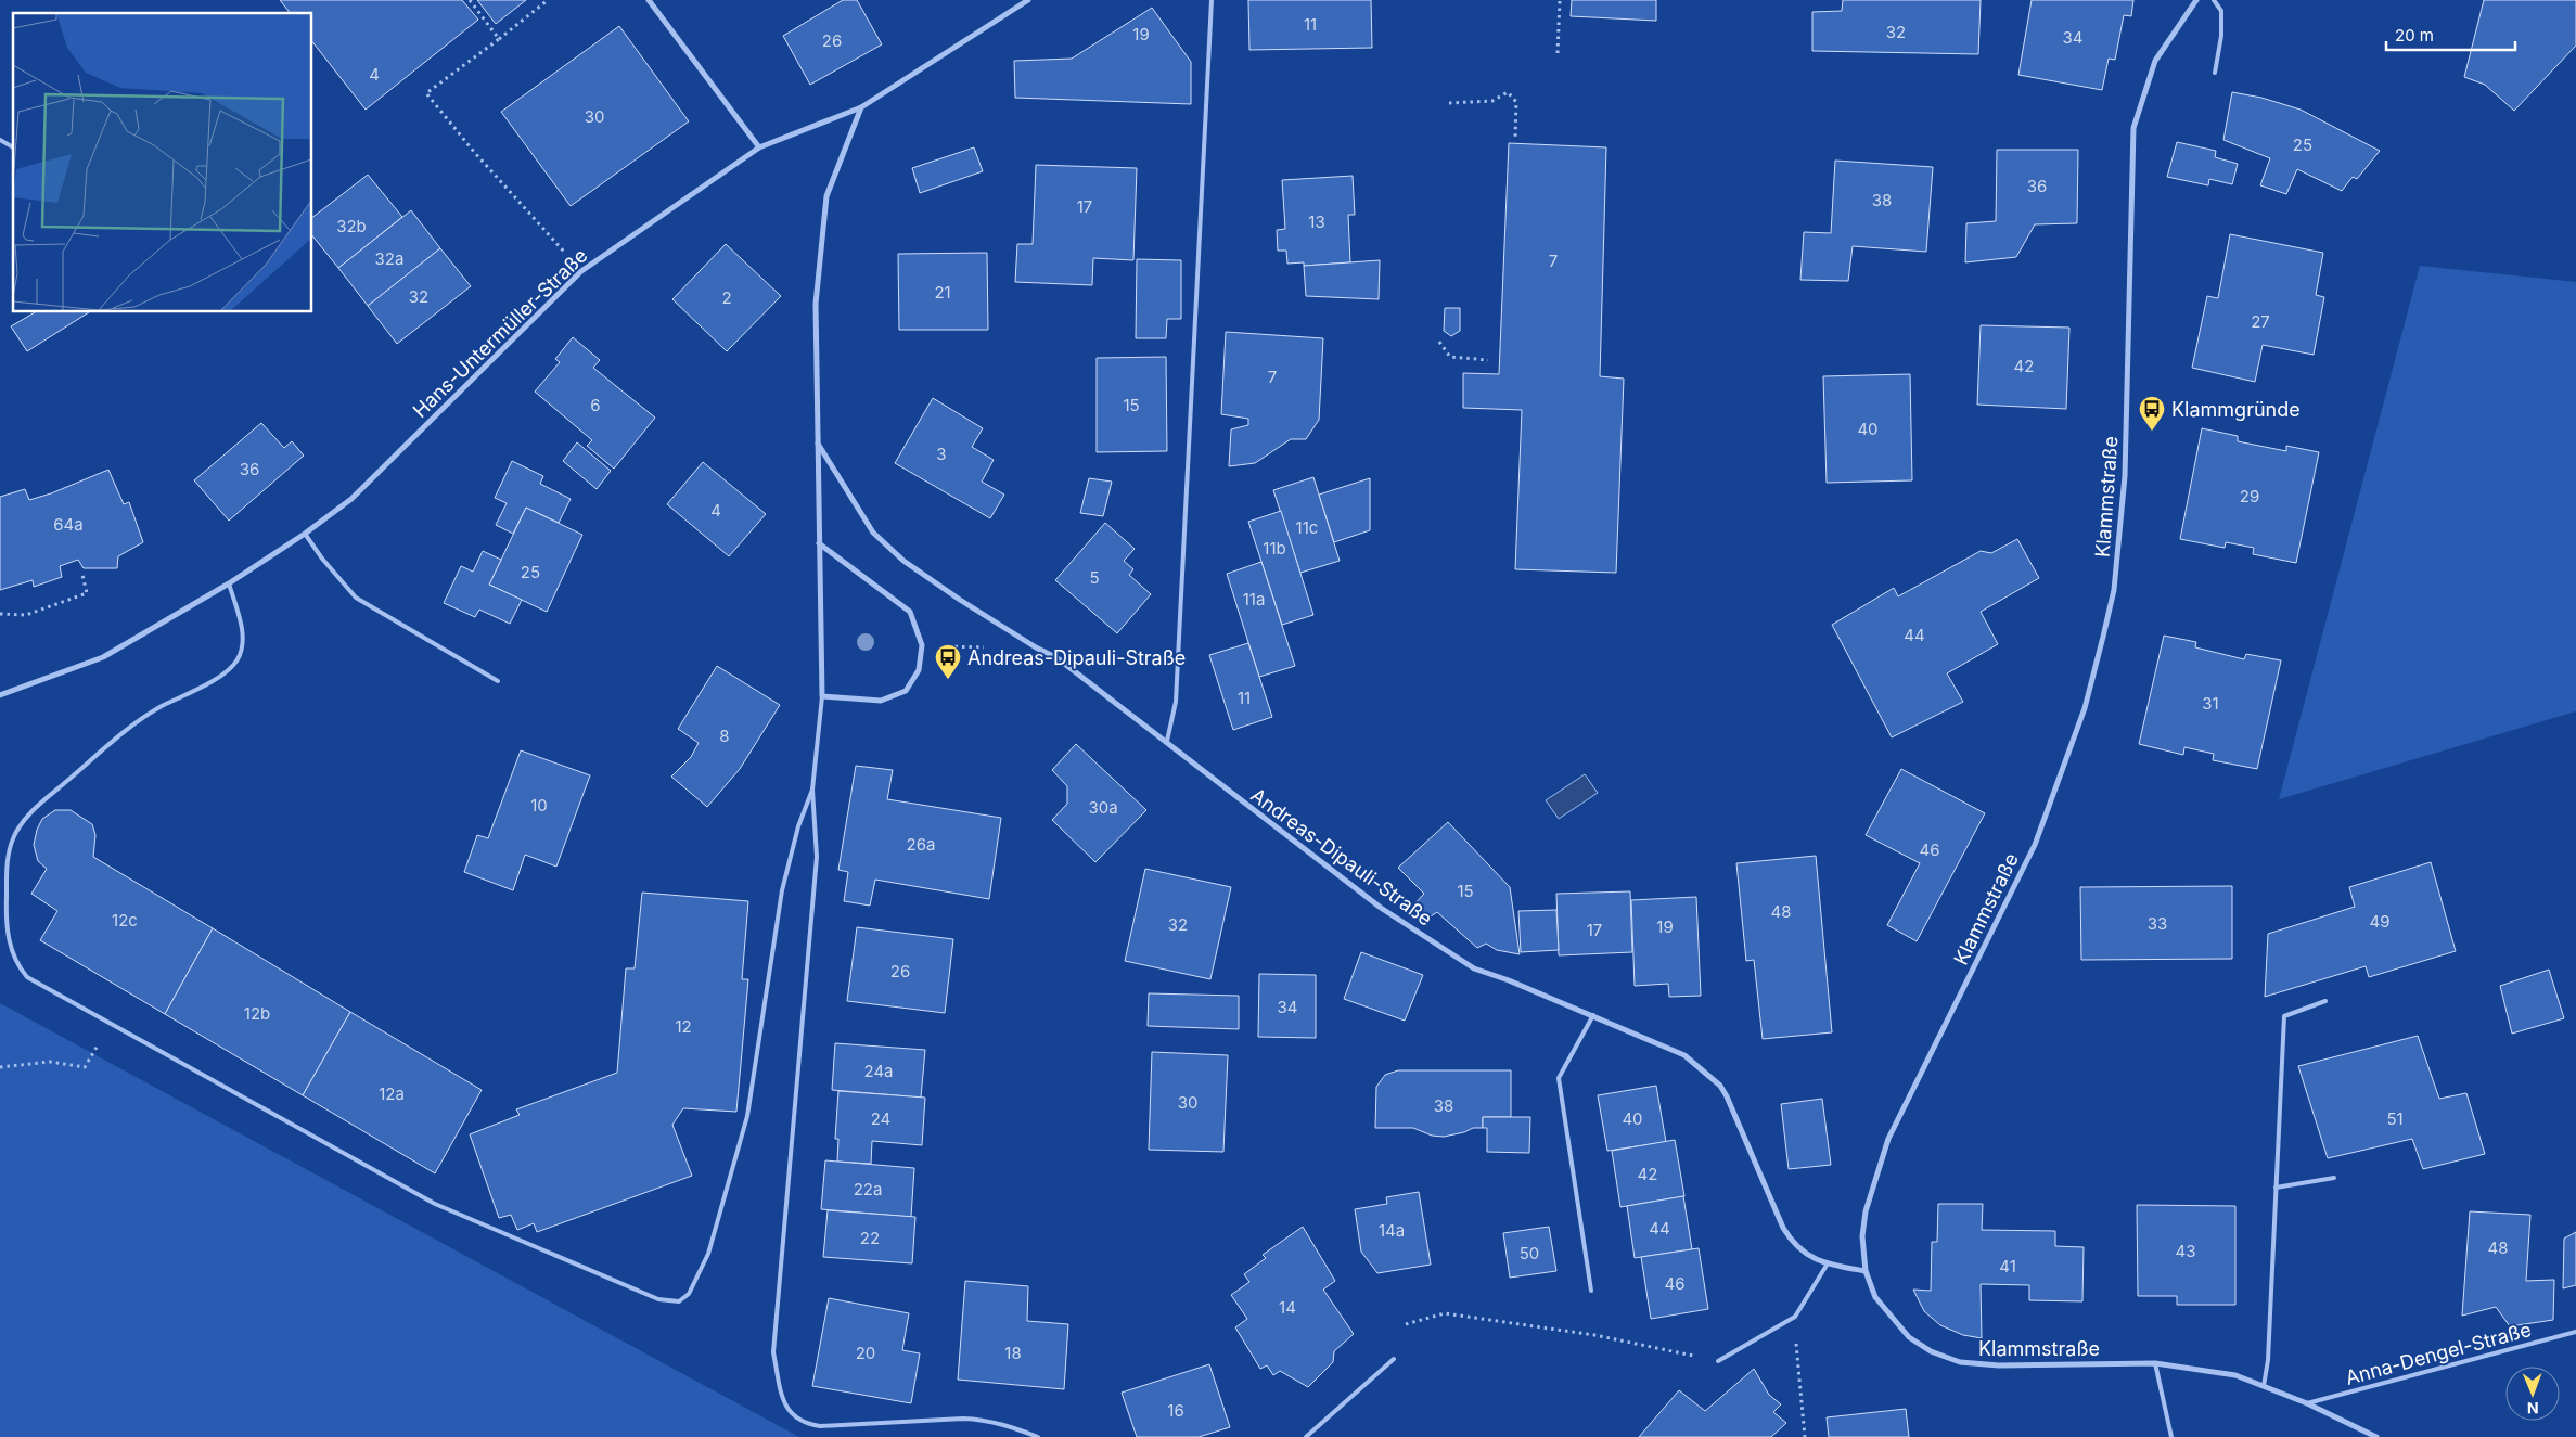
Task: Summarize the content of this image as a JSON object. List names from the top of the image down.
{
  "streets": {
    "street": ["Hans-Untermüller-Straße", "Klammstraße", "Andreas-Dipauli-Straße"],
    "lane": ["Anna-Dengel-Straße"]
  },
  "crossings": [
    ["Klammstraße", "Andreas-Dipauli-Straße"],
    ["Klammstraße", "Anna-Dengel-Straße"]
  ],
  "places": {
    "bus stop": ["Klammgründe", "Andreas-Dipauli-Straße"]
  },
  "house_numbers": [
    "11",
    "32",
    "19",
    "34",
    "26",
    "4",
    "30",
    "25",
    "36",
    "38",
    "17",
    "13",
    "32b",
    "32a",
    "7",
    "21",
    "32",
    "2",
    "27",
    "42",
    "7",
    "6",
    "15",
    "40",
    "3",
    "36",
    "29",
    "4",
    "64a",
    "11c",
    "11b",
    "25",
    "5",
    "11a",
    "44",
    "11",
    "31",
    "8",
    "10",
    "30a",
    "26a",
    "46",
    "15",
    "48",
    "12c",
    "49",
    "33",
    "32",
    "19",
    "17",
    "26",
    "34",
    "12b",
    "12",
    "24a",
    "12a",
    "30",
    "38",
    "24",
    "40",
    "51",
    "42",
    "22a",
    "44",
    "14a",
    "22",
    "48",
    "43",
    "50",
    "41",
    "46",
    "14",
    "20",
    "18",
    "16"
  ],
  "scale_bar": "20 m",
  "north": "bottom"
}
